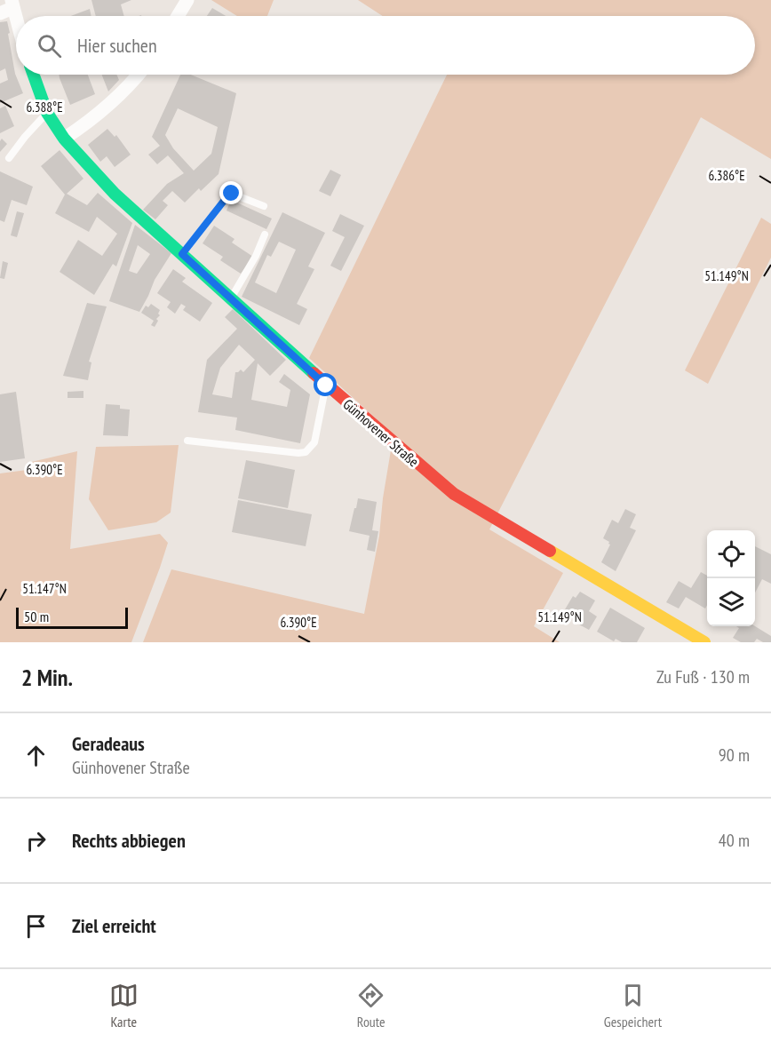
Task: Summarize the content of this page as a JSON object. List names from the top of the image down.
{
  "streets": {
    "street": ["Günhovener Straße"]
  },
  "scale_bar": "50 m",
  "page": {
    "search": "Hier suchen",
    "scale": "50 m",
    "heading": ["2 Min.", "Zu Fuß · 130 m"],
    "list": [
      ["Geradeaus", "Günhovener Straße", "90 m"],
      ["Rechts abbiegen", "40 m"],
      "Ziel erreicht"
    ],
    "nav": ["Karte", "Route", "Gespeichert"]
  },
  "coordinates": [
    "6.388°E",
    "6.386°E",
    "51.149°N",
    "6.390°E",
    "51.147°N"
  ]
}
